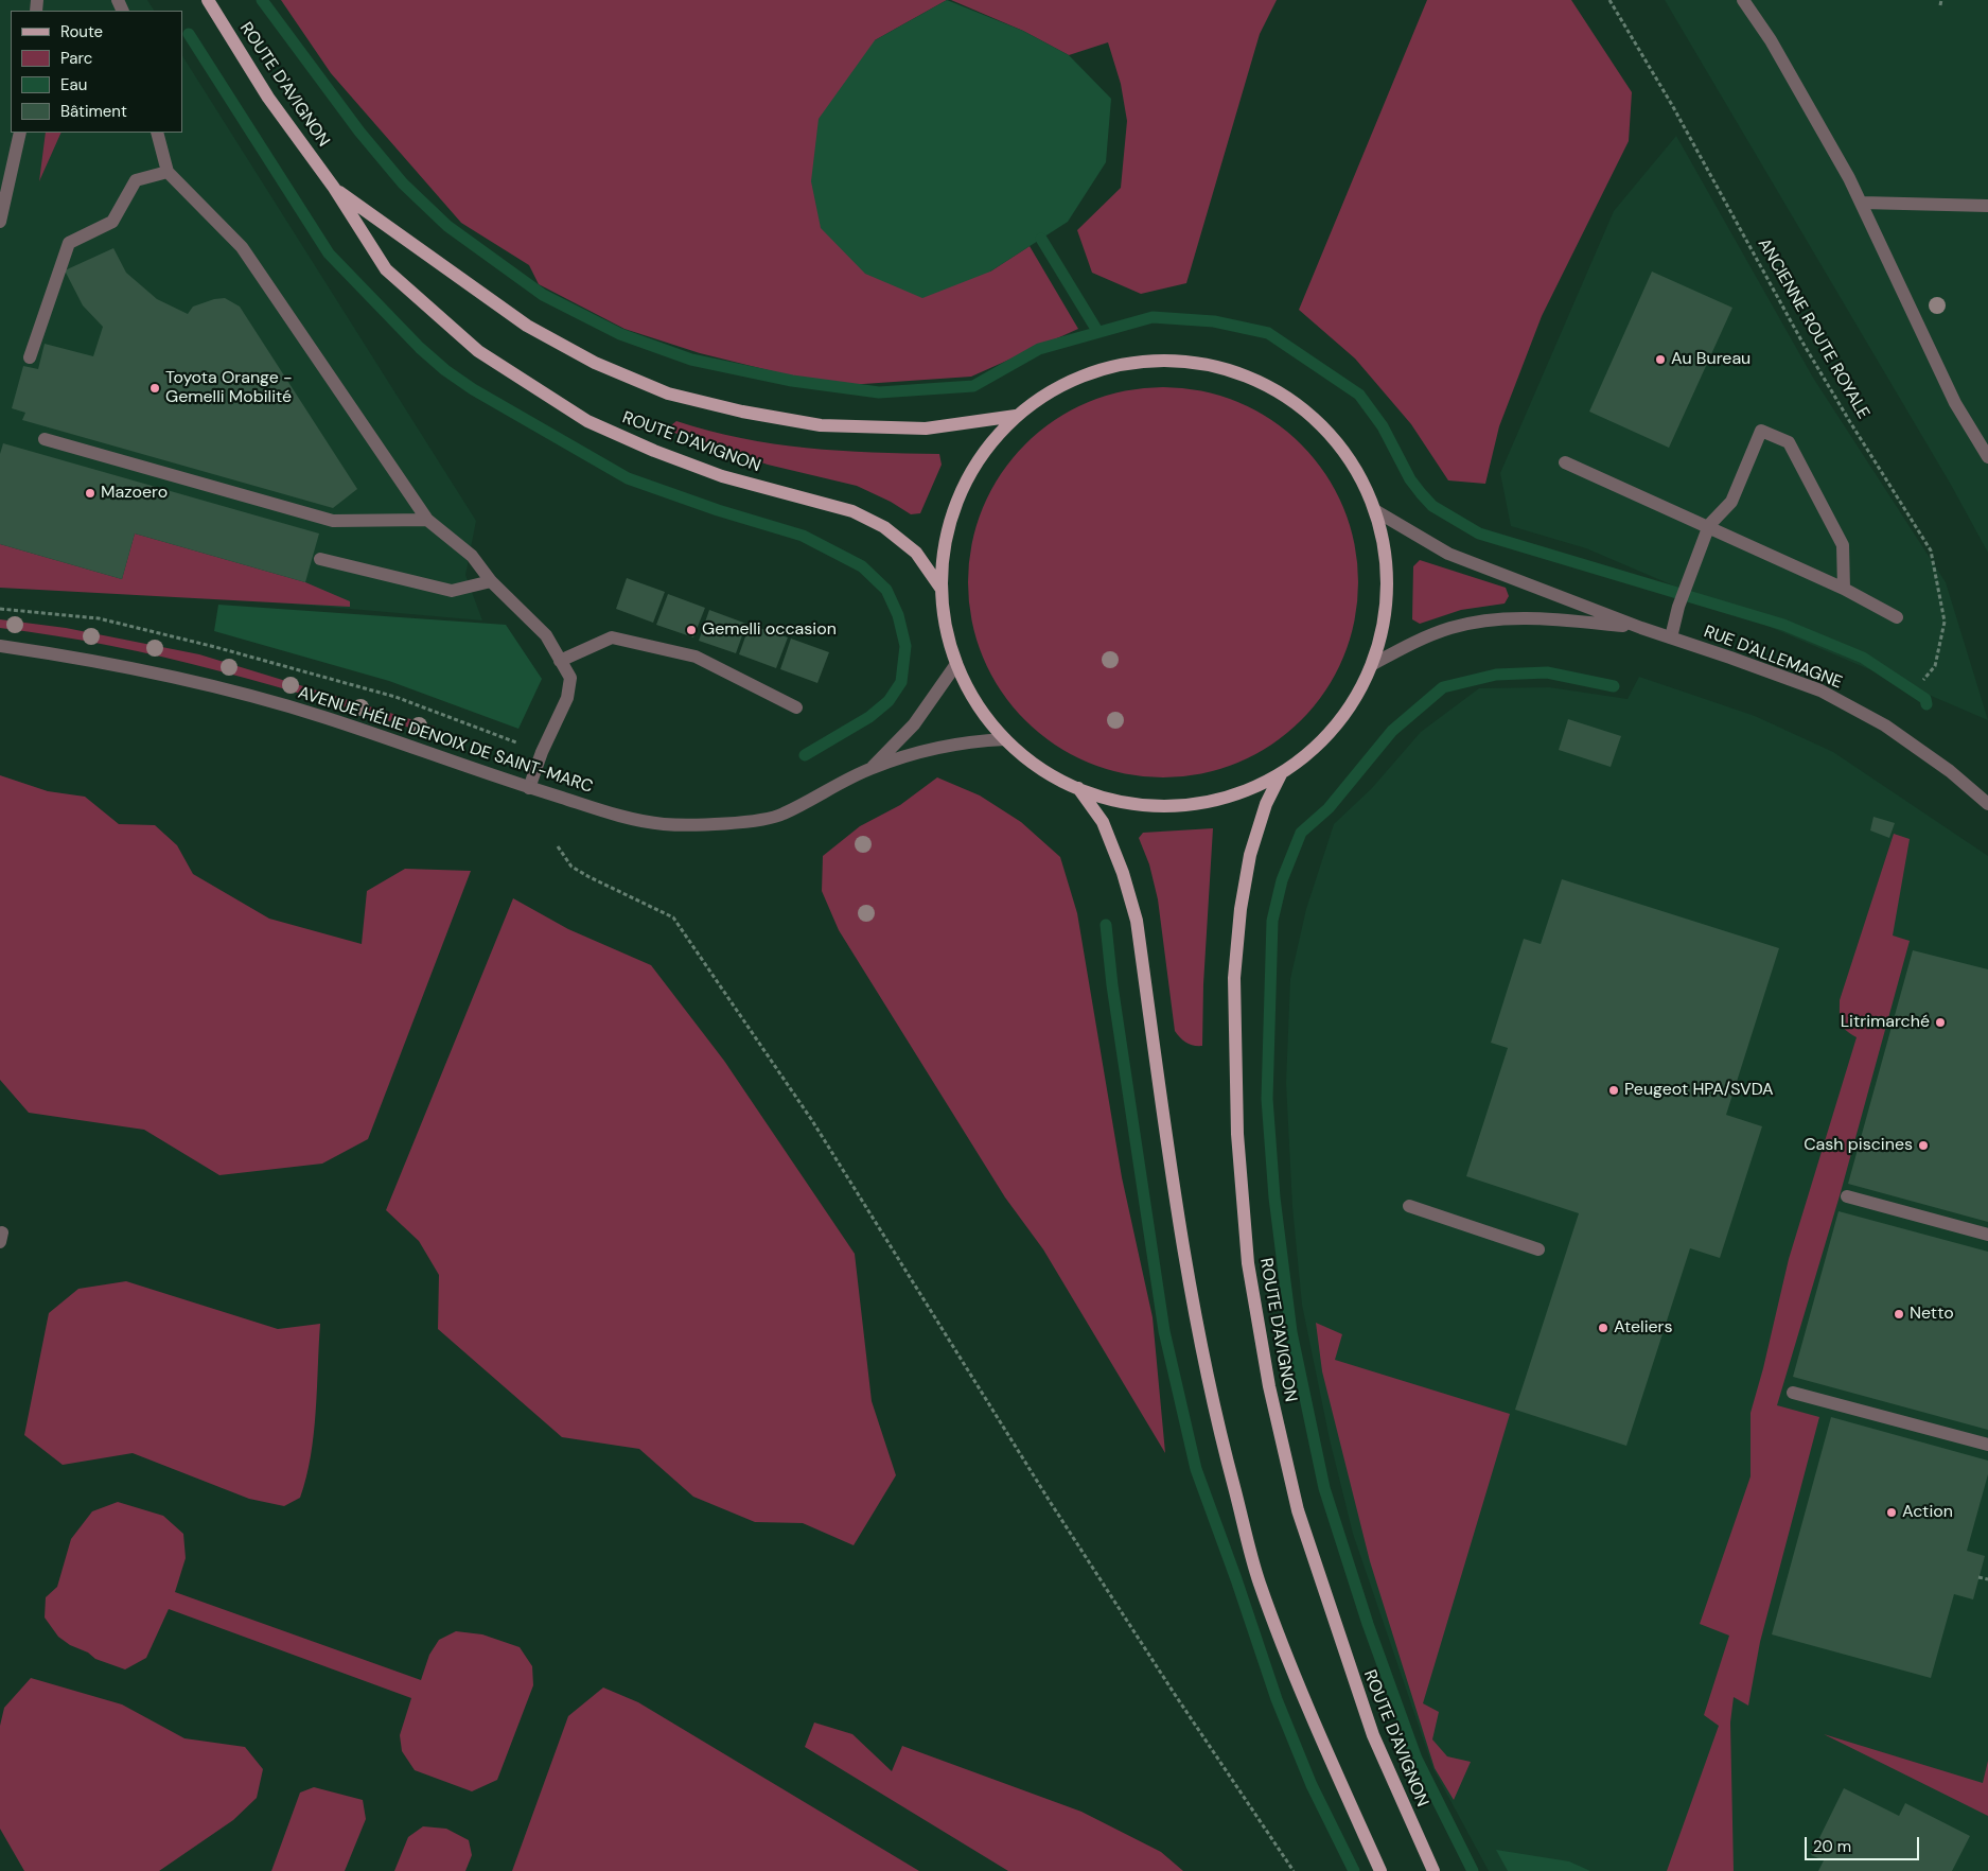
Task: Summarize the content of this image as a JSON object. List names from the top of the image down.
{
  "streets": {
    "main road": ["ROUTE D'AVIGNON"],
    "street": ["RUE D'ALLEMAGNE", "AVENUE HÉLIE DENOIX DE SAINT-MARC"],
    "path": ["ANCIENNE ROUTE ROYALE"]
  },
  "places": [
    "Au Bureau",
    "Toyota Orange - Gemelli Mobilité",
    "Mazoero",
    "Gemelli occasion",
    "Litrimarché",
    "Peugeot HPA/SVDA",
    "Cash piscines",
    "Netto",
    "Ateliers",
    "Action"
  ],
  "legend": [
    "Route",
    "Parc",
    "Eau",
    "Bâtiment"
  ],
  "scale_bar": "20 m"
}
